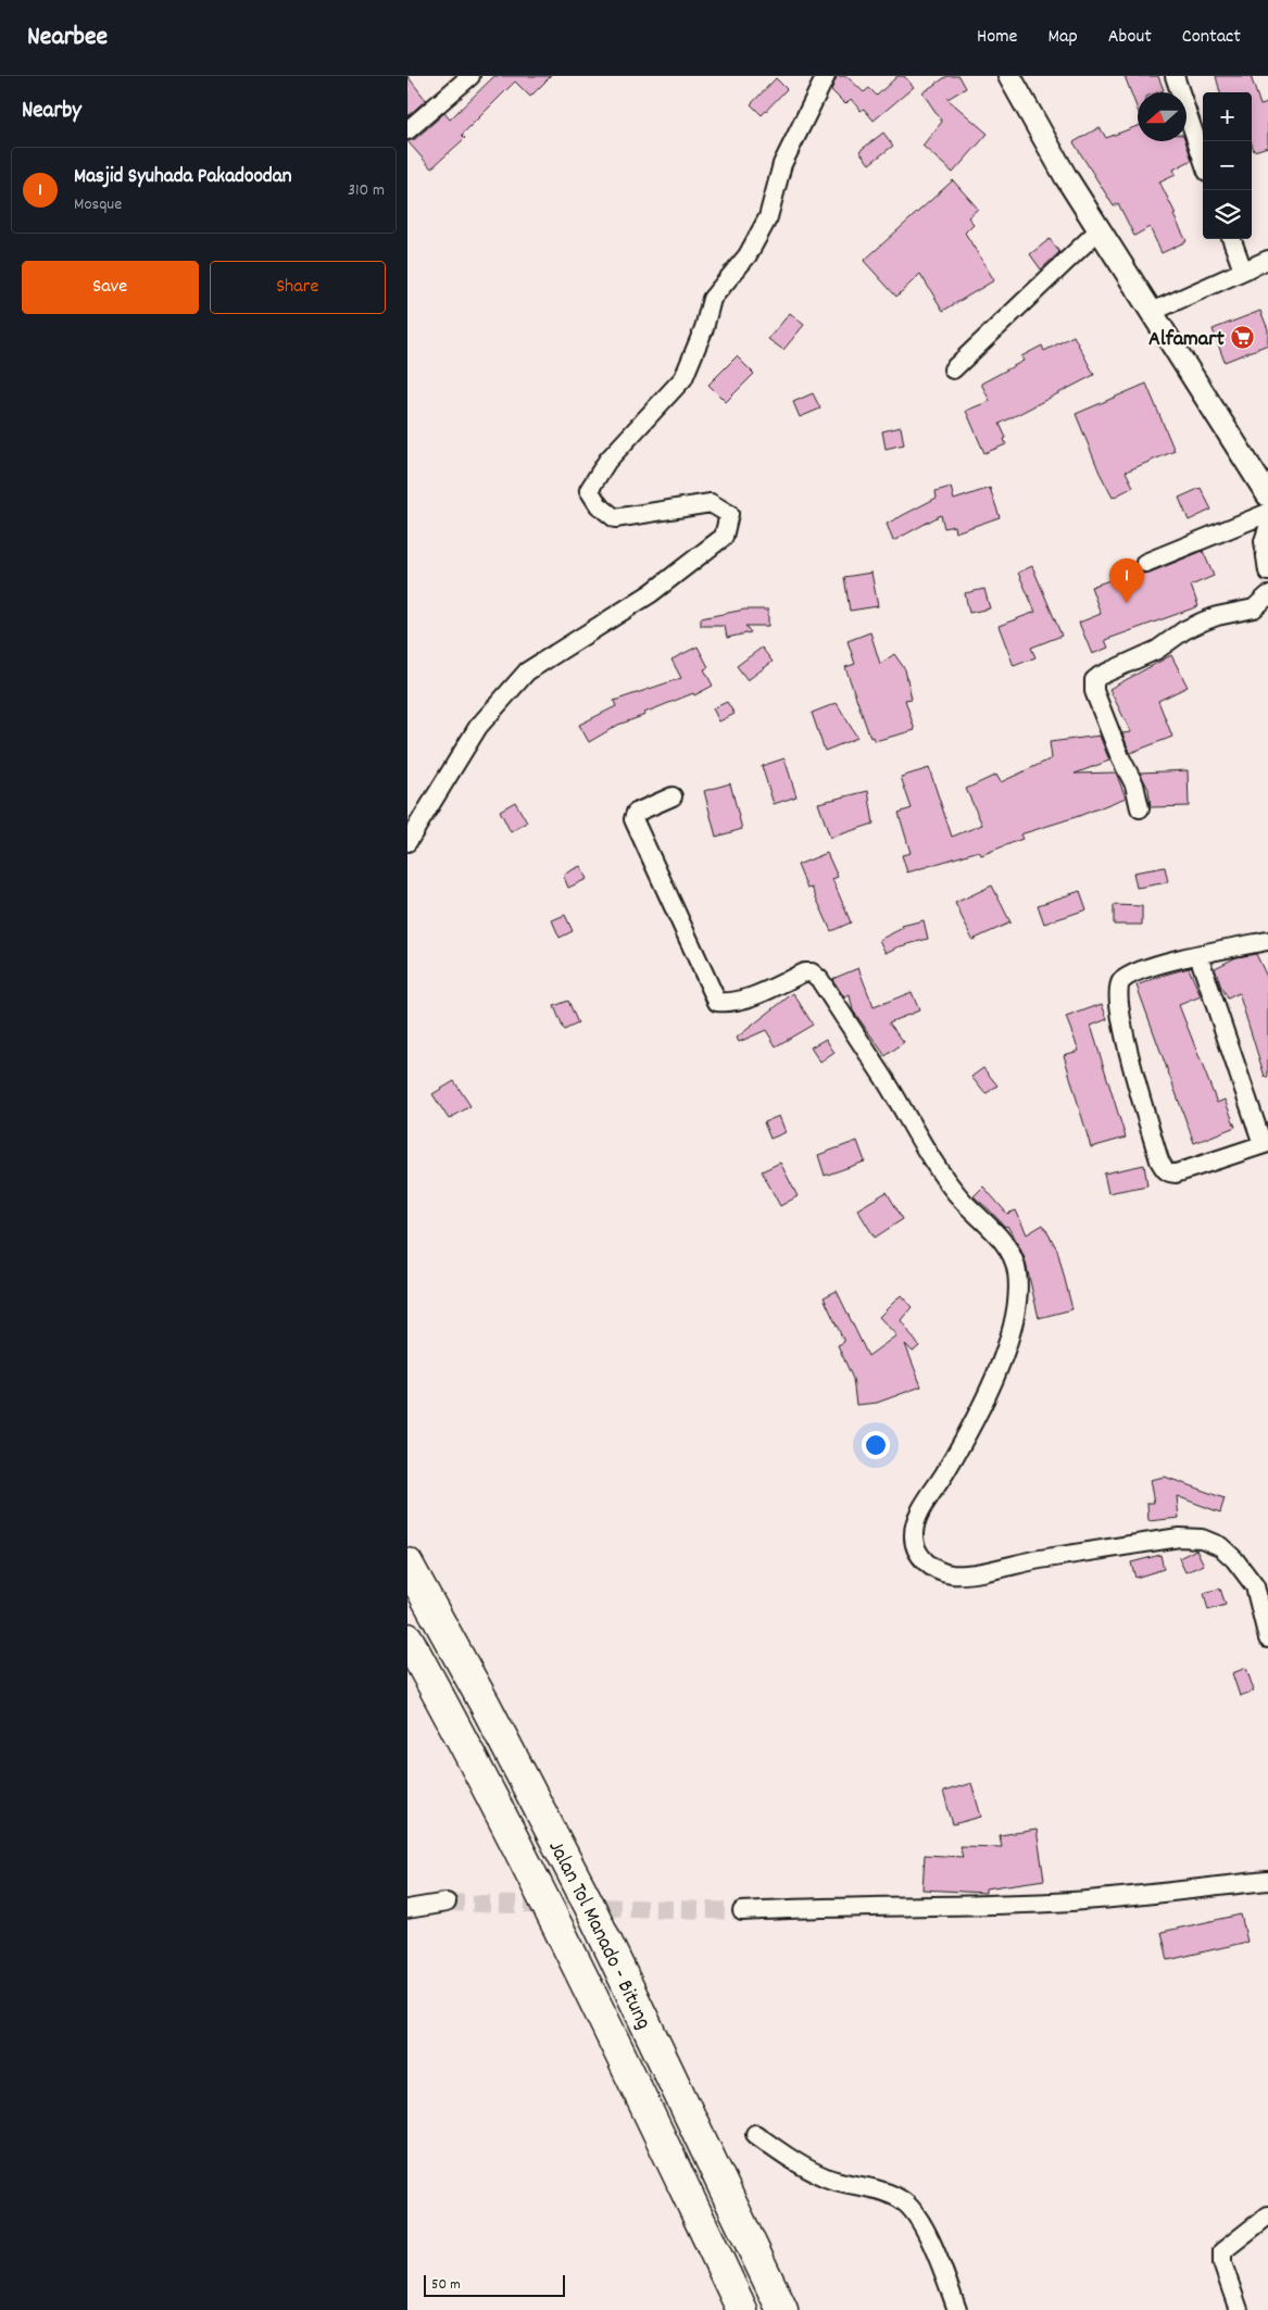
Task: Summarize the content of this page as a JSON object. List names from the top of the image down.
{
  "streets": {
    "highway": ["Jalan Tol Manado - Bitung"]
  },
  "places": {
    "supermarket": ["Alfamart"]
  },
  "scale_bar": "50 m",
  "north": "left",
  "page": {
    "header": "Nearbee",
    "nav": [
      "Home",
      "Map",
      "About",
      "Contact"
    ],
    "heading": "Nearby",
    "map_buttons": ["+", "−"],
    "list": [
      {
        "mark": "1",
        "name": "Masjid Syuhada Pakadoodan",
        "note": "Mosque",
        "value": "310 m"
      }
    ],
    "buttons": ["Save", "Share"],
    "pins": "1",
    "scale": "50 m"
  }
}
